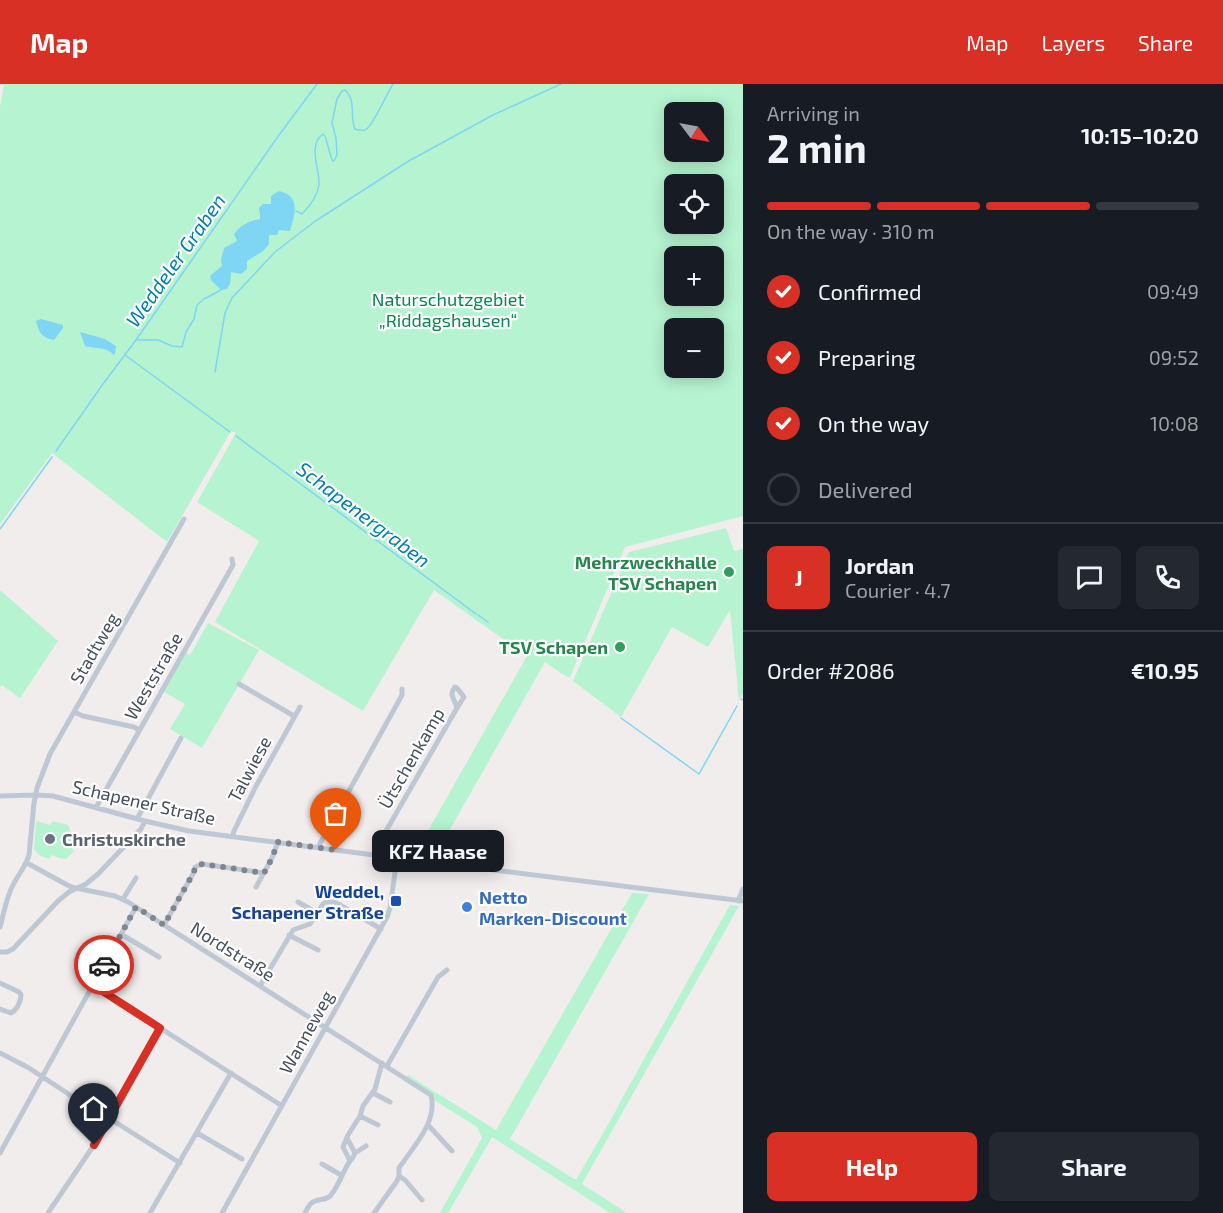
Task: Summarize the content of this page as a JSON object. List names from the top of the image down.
{
  "streets": {
    "street": [
      "Stadtweg",
      "Weststraße",
      "Ütschenkamp",
      "Talwiese",
      "Schapener Straße",
      "Nordstraße",
      "Wanneweg"
    ]
  },
  "crossings": [
    ["Stadtweg", "Schapener Straße"],
    ["Stadtweg", "Nordstraße"],
    ["Weststraße", "Schapener Straße"],
    ["Ütschenkamp", "Schapener Straße"],
    ["Talwiese", "Schapener Straße"],
    ["Schapener Straße", "Wanneweg"],
    ["Nordstraße", "Wanneweg"]
  ],
  "water": ["Weddeler Graben", "Schapenergraben"],
  "parks": ["Naturschutzgebiet „Riddagshausen“"],
  "places": {
    "other": [
      "Mehrzweckhalle TSV Schapen",
      "TSV Schapen",
      "Christuskirche",
      "KFZ Haase",
      "Netto Marken-Discount"
    ],
    "transit": ["Weddel, Schapener Straße"]
  },
  "north": "bottom right",
  "page": {
    "header": "Map",
    "nav": ["Map", "Layers", "Share"],
    "heading": ["2 min", "Arriving in", "10:15–10:20"],
    "panel": [
      "Jordan",
      "Courier · 4.7",
      "Order #2086",
      "€10.95"
    ],
    "map_buttons": ["+", "−"],
    "bar": "On the way · 310 m",
    "list": [
      ["Confirmed", "09:49"],
      ["Preparing", "09:52"],
      ["On the way", "10:08"],
      "Delivered"
    ],
    "round": "J",
    "bubble": "KFZ Haase",
    "buttons": ["Help", "Share"]
  }
}
